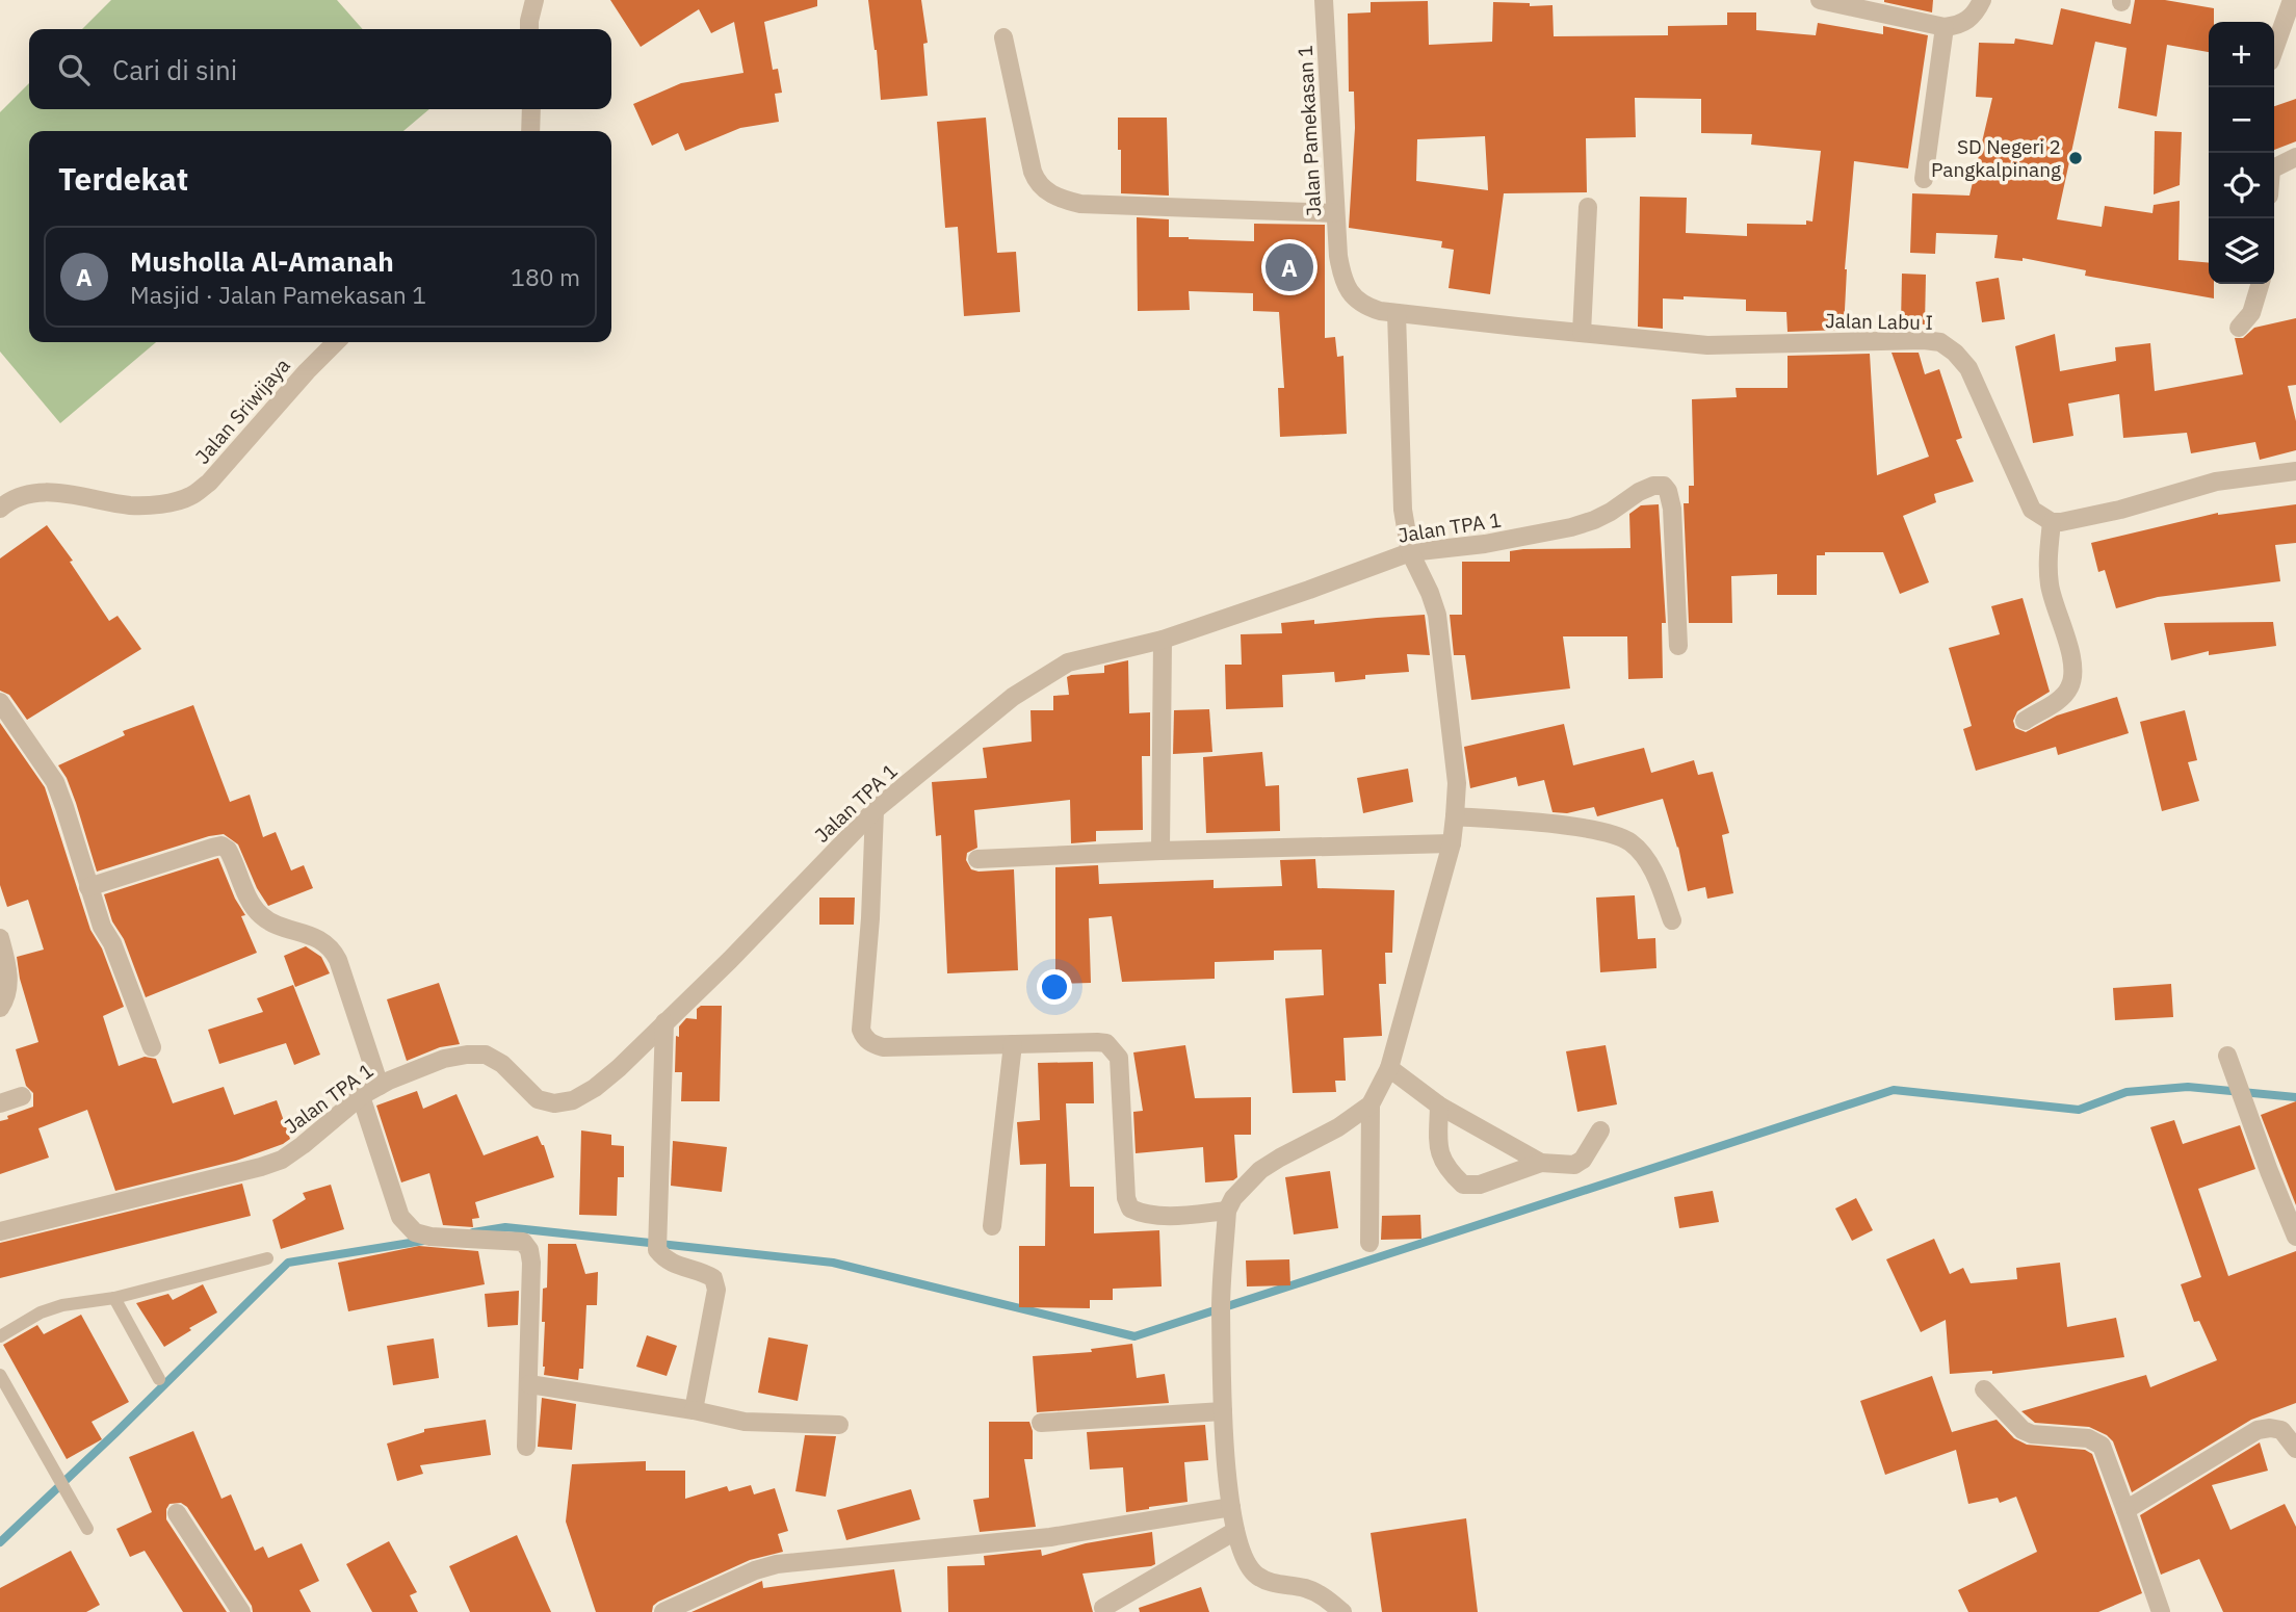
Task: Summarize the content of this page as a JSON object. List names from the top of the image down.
{
  "streets": {
    "street": [
      "Jalan Pamekasan 1",
      "Jalan Labu I",
      "Jalan Sriwijaya",
      "Jalan TPA 1"
    ]
  },
  "crossings": [
    ["Jalan Pamekasan 1", "Jalan Labu I"]
  ],
  "places": ["SD Negeri 2 Pangkalpinang"],
  "page": {
    "map_buttons": ["+", "−"],
    "search": "Cari di sini",
    "heading": "Terdekat",
    "list": [
      {
        "mark": "A",
        "name": "Musholla Al-Amanah",
        "note": "Masjid · Jalan Pamekasan 1",
        "value": "180 m"
      }
    ],
    "pins": "A"
  }
}
